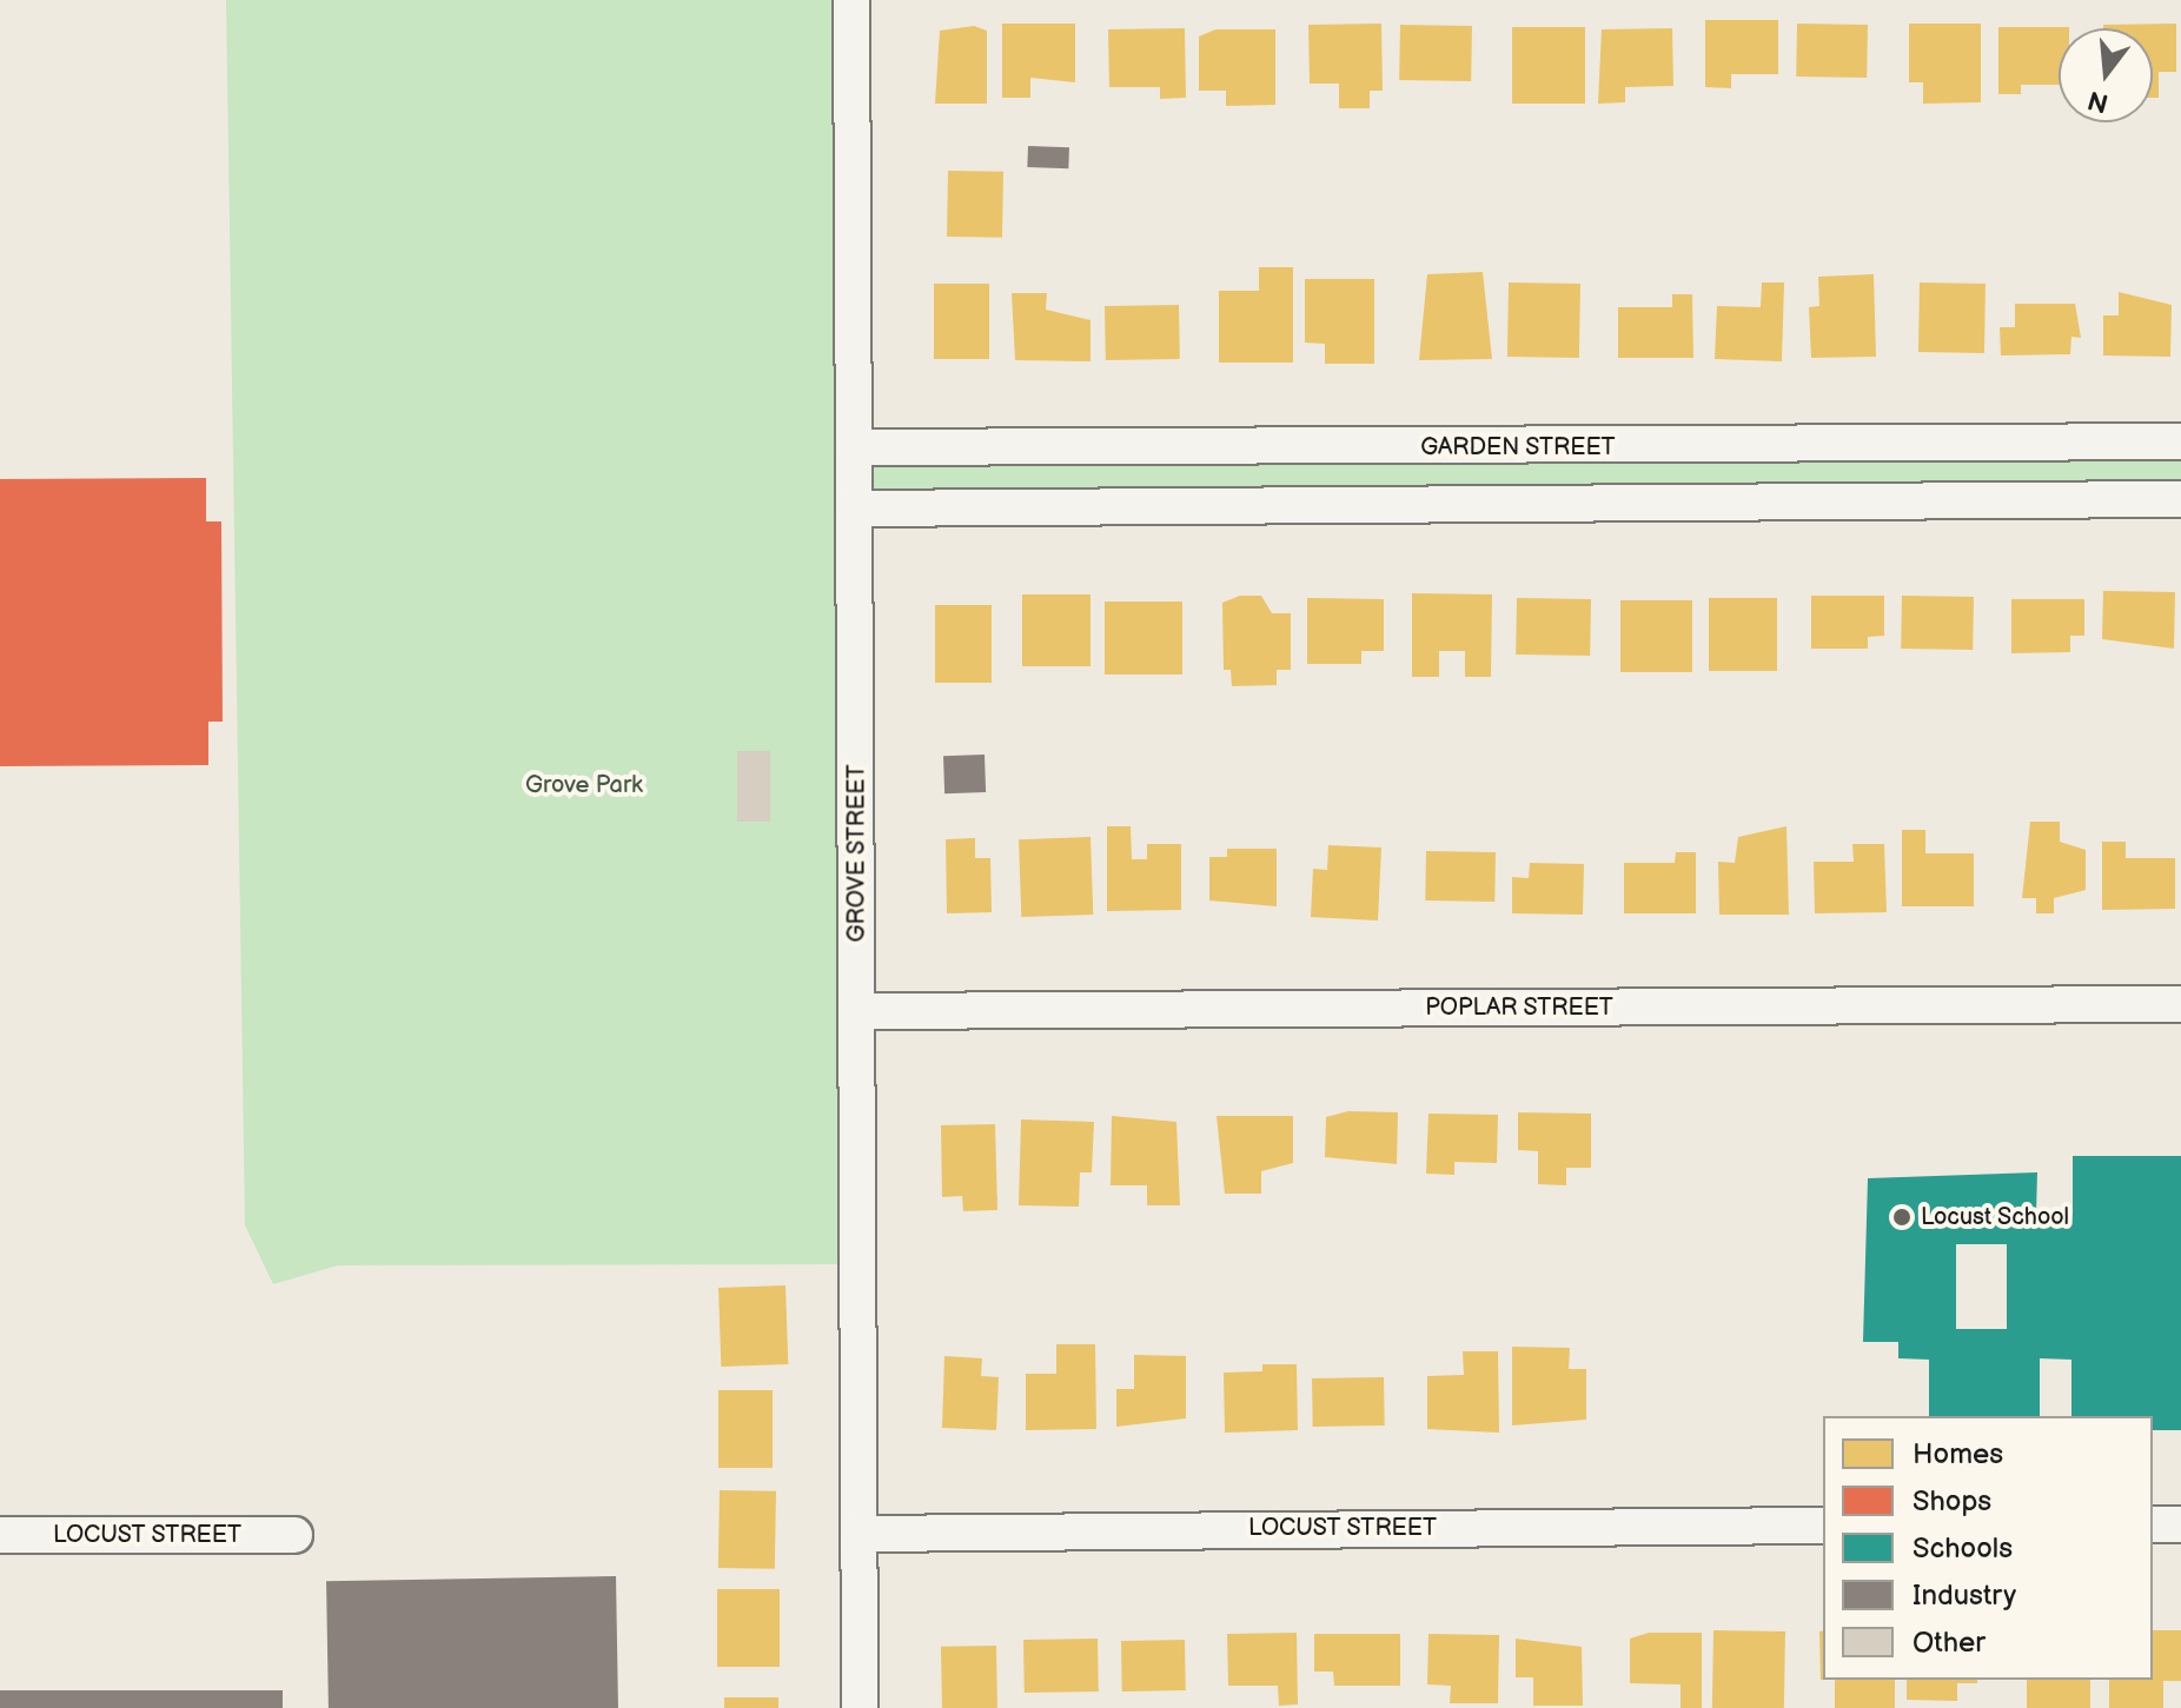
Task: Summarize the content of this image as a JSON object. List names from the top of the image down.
{
  "streets": {
    "street": [
      "GARDEN STREET",
      "GROVE STREET",
      "POPLAR STREET",
      "LOCUST STREET"
    ]
  },
  "crossings": [
    ["GARDEN STREET", "GROVE STREET"],
    ["GROVE STREET", "POPLAR STREET"],
    ["GROVE STREET", "LOCUST STREET"]
  ],
  "parks": ["Grove Park"],
  "places": ["Locust School"],
  "legend": [
    "Homes",
    "Shops",
    "Schools",
    "Industry",
    "Other"
  ],
  "north": "bottom"
}
